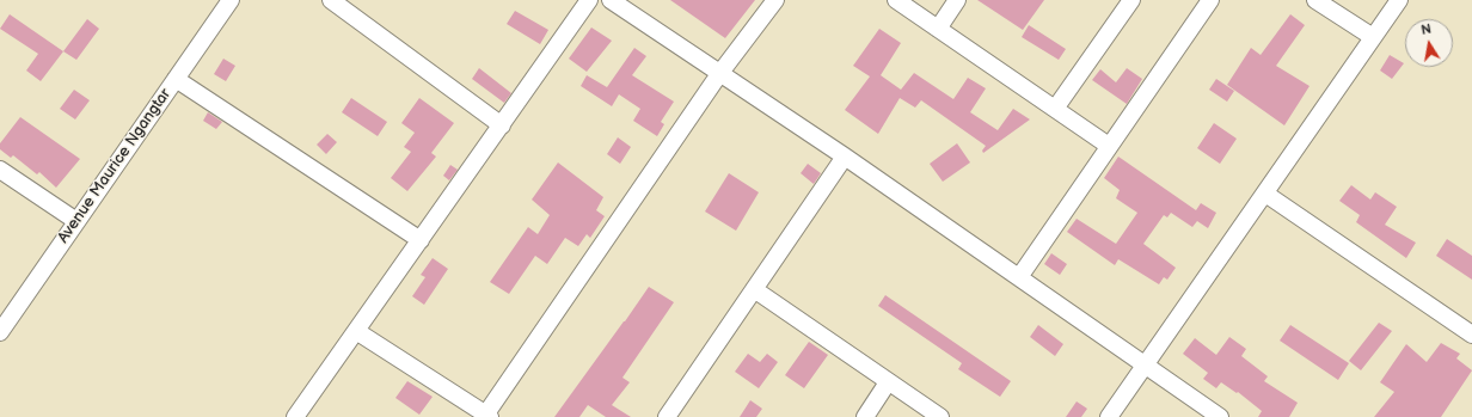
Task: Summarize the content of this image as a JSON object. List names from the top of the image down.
{
  "streets": {
    "street": ["Avenue Maurice Ngangtar"]
  },
  "north": "top"
}
